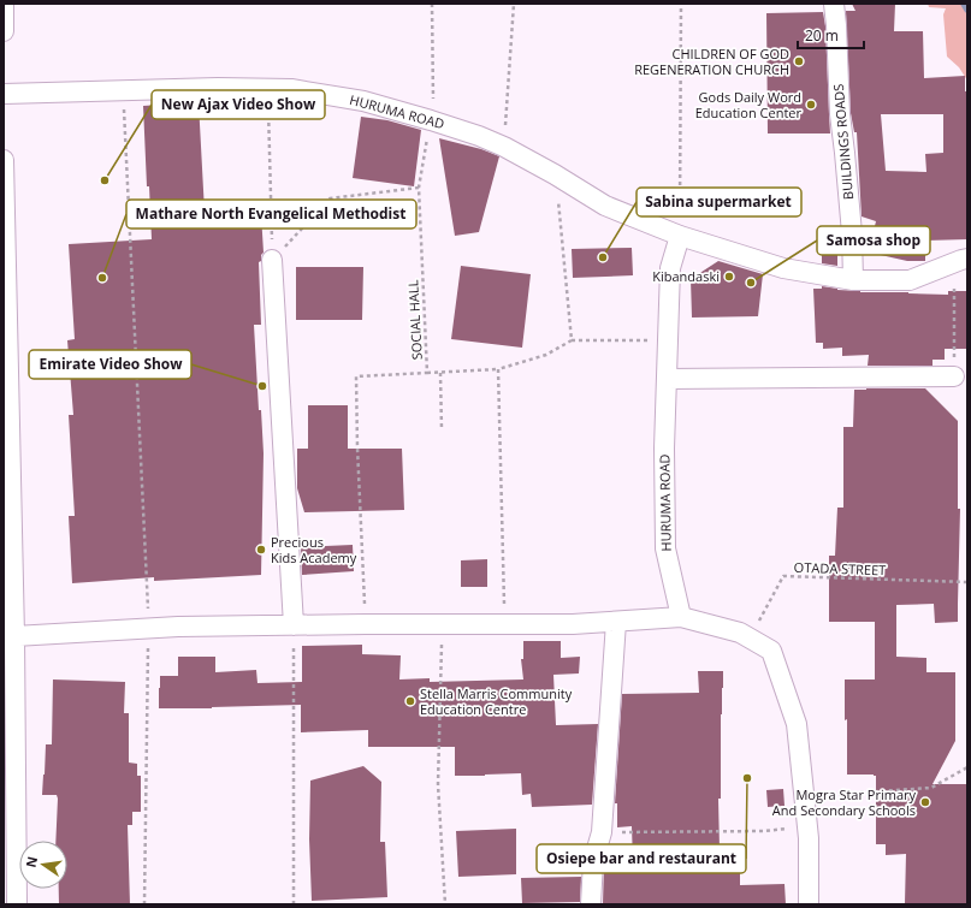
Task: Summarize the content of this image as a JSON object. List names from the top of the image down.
{
  "streets": {
    "street": ["HURUMA ROAD", "BUILDINGS ROADS"],
    "path": ["SOCIAL HALL", "OTADA STREET"]
  },
  "crossings": [
    ["HURUMA ROAD", "BUILDINGS ROADS"],
    ["HURUMA ROAD", "SOCIAL HALL"]
  ],
  "places": [
    "CHILDREN OF GOD REGENERATION CHURCH",
    "Gods Daily Word Education Center",
    "New Ajax Video Show",
    "Sabina supermarket",
    "Kibandaski",
    "Mathare North Evangelical Methodist",
    "Samosa shop",
    "Emirate Video Show",
    "Precious Kids Academy",
    "Stella Marris Community Education Centre",
    "Osiepe bar and restaurant",
    "Mogra Star Primary And Secondary Schools"
  ],
  "scale_bar": "20 m",
  "north": "left"
}
